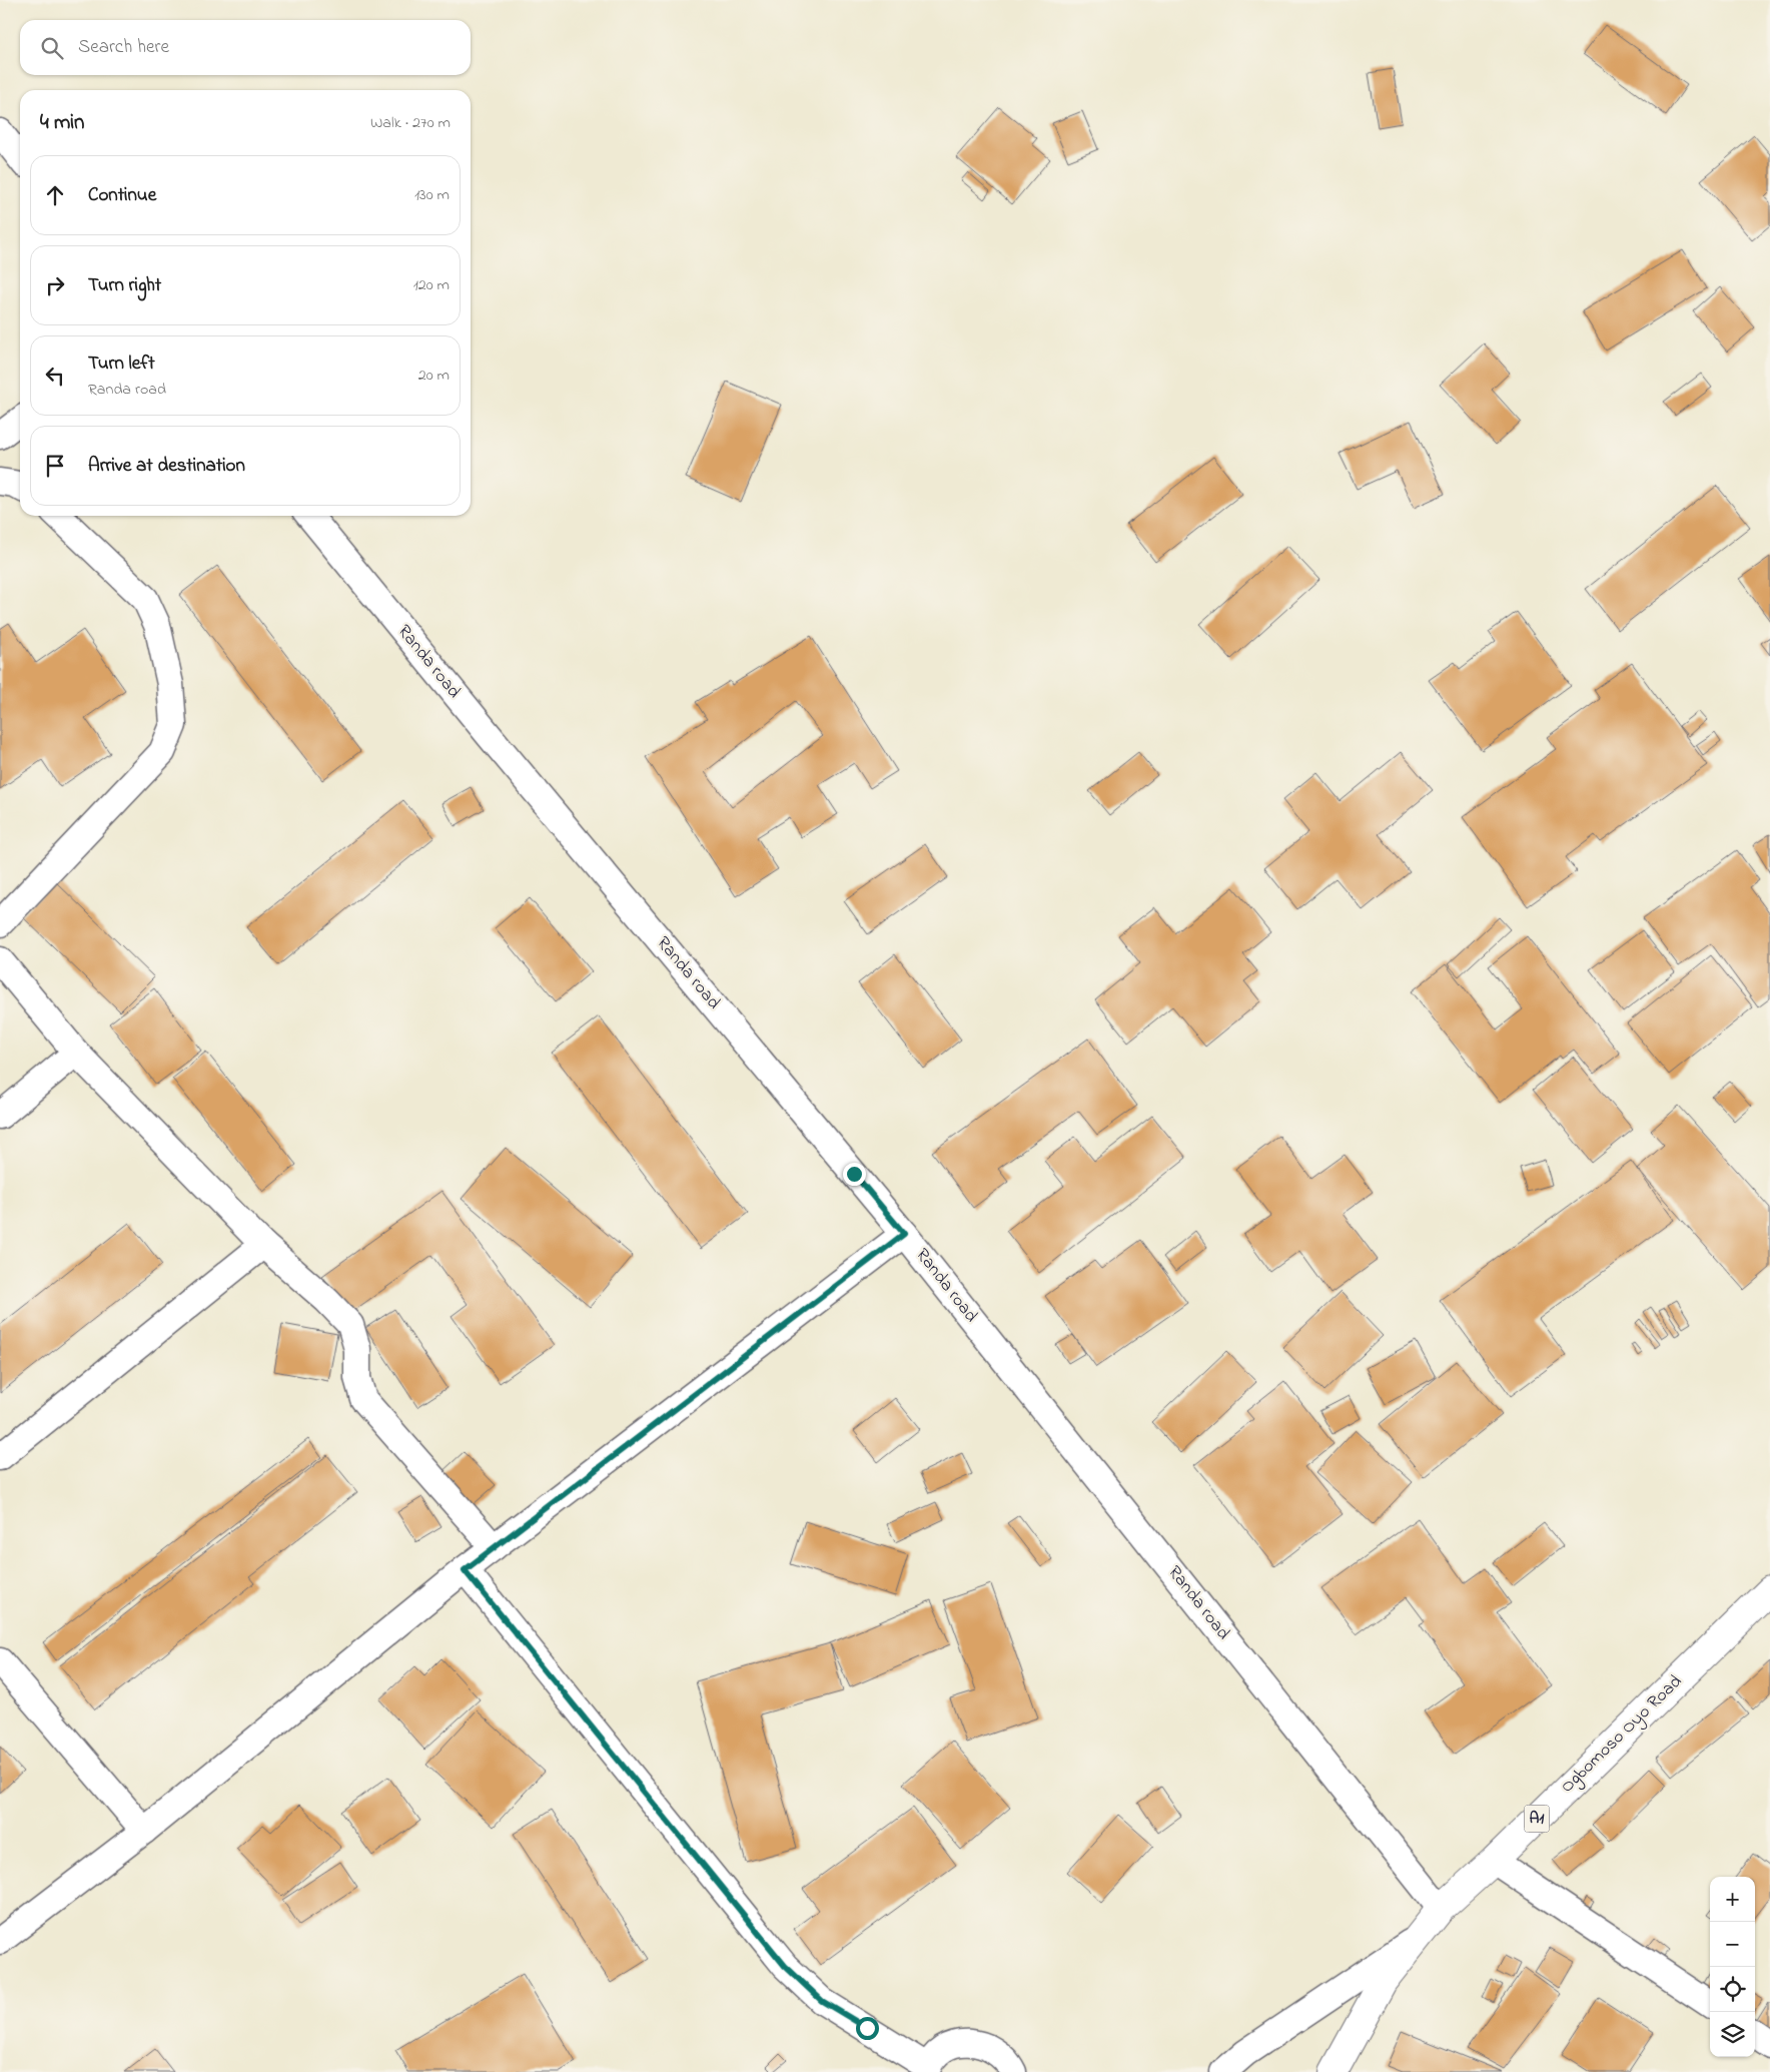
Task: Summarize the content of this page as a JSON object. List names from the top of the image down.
{
  "streets": {
    "highway": ["Ogbomoso Oyo Road", "A1"],
    "street": ["Randa road"]
  },
  "crossings": [
    ["Randa road", "Ogbomoso Oyo Road"]
  ],
  "page": {
    "search": "Search here",
    "heading": ["4 min", "Walk · 270 m"],
    "list": [
      ["Continue", "130 m"],
      ["Turn right", "120 m"],
      ["Turn left", "Randa road", "20 m"],
      "Arrive at destination"
    ],
    "map_buttons": ["+", "−"]
  }
}
